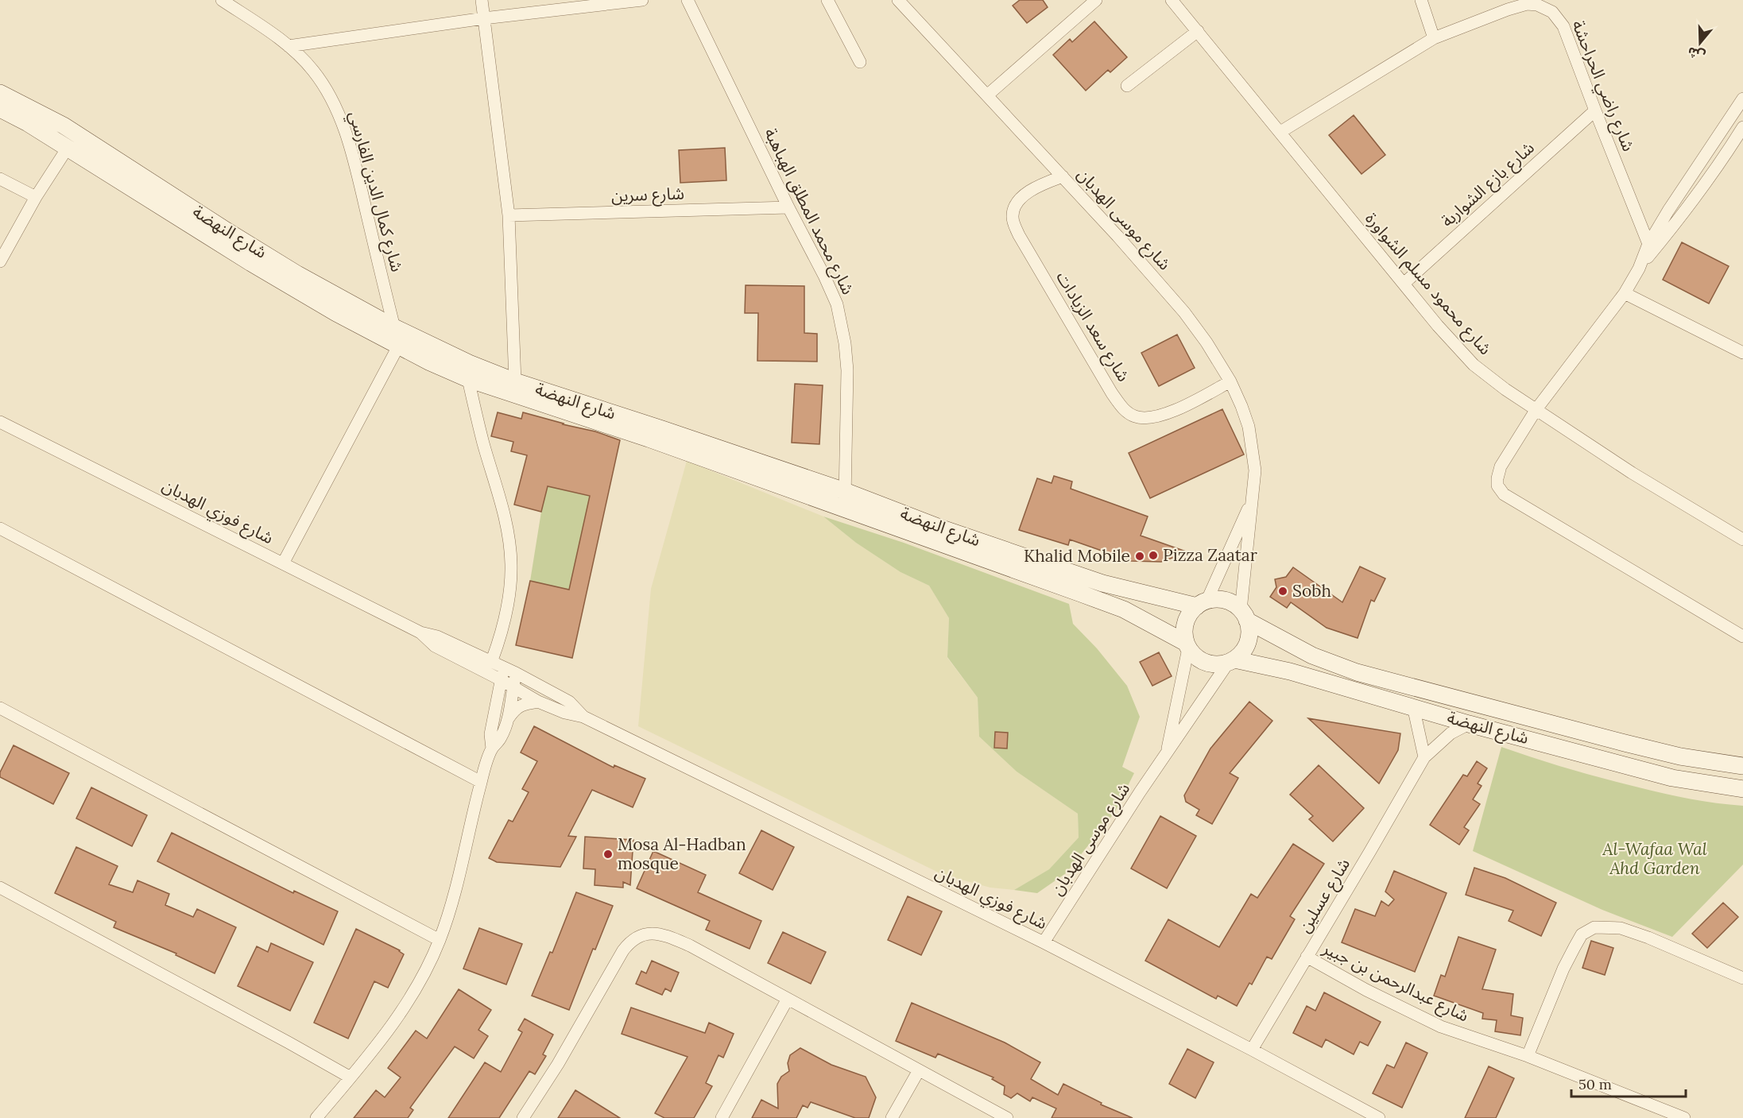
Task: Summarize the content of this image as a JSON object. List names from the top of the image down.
{
  "streets": {
    "street": [
      "شارع راضي الحراحشة",
      "شارع بازع الشواربة",
      "شارع كمال الدين الفارسي",
      "شارع سرين",
      "شارع محمد المطلق الهباهبة",
      "شارع موسى الهدبان",
      "شارع النهضة",
      "شارع محمود مسلم الشواورة",
      "شارع سعد الزيادات",
      "شارع فوزي الهدبان",
      "شارع عسلين",
      "شارع عبدالرحمن بن جبير"
    ]
  },
  "crossings": [
    ["شارع راضي الحراحشة", "شارع بازع الشواربة"],
    ["شارع راضي الحراحشة", "شارع محمود مسلم الشواورة"],
    ["شارع بازع الشواربة", "شارع محمود مسلم الشواورة"],
    ["شارع كمال الدين الفارسي", "شارع النهضة"],
    ["شارع سرين", "شارع محمد المطلق الهباهبة"],
    ["شارع محمد المطلق الهباهبة", "شارع النهضة"],
    ["شارع موسى الهدبان", "شارع النهضة"],
    ["شارع موسى الهدبان", "شارع سعد الزيادات"],
    ["شارع موسى الهدبان", "شارع فوزي الهدبان"],
    ["شارع النهضة", "شارع عسلين"],
    ["شارع فوزي الهدبان", "شارع عسلين"],
    ["شارع عسلين", "شارع عبدالرحمن بن جبير"]
  ],
  "parks": ["Al-Wafaa Wal Ahd Garden"],
  "places": [
    "Pizza Zaatar",
    "Khalid Mobile",
    "Sobh",
    "Mosa Al-Hadban mosque"
  ],
  "scale_bar": "50 m",
  "north": "bottom"
}
